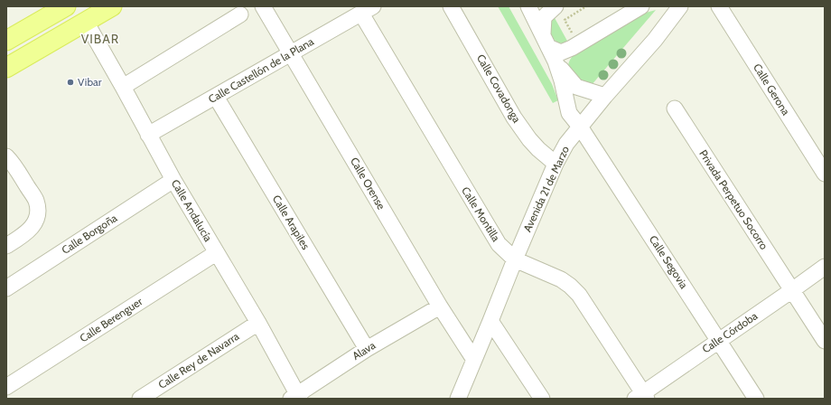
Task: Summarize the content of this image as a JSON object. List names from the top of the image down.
{
  "streets": {
    "street": [
      "Calle Castellón de la Plana",
      "Calle Covadonga",
      "Calle Gerona",
      "Calle Orense",
      "Avenida 21 de Marzo",
      "Privada Perpetuo Socorro",
      "Calle Andalucía",
      "Calle Montilla",
      "Calle Arapiles",
      "Calle Borgoña",
      "Calle Segovia",
      "Calle Berenguer",
      "Calle Córdoba",
      "Alava",
      "Calle Rey de Navarra"
    ]
  },
  "crossings": [
    ["Calle Castellón de la Plana", "Calle Orense"],
    ["Calle Castellón de la Plana", "Calle Andalucía"],
    ["Calle Castellón de la Plana", "Calle Montilla"],
    ["Calle Castellón de la Plana", "Calle Arapiles"],
    ["Calle Covadonga", "Avenida 21 de Marzo"],
    ["Calle Orense", "Avenida 21 de Marzo"],
    ["Calle Orense", "Alava"],
    ["Avenida 21 de Marzo", "Calle Montilla"],
    ["Avenida 21 de Marzo", "Calle Segovia"],
    ["Privada Perpetuo Socorro", "Calle Córdoba"],
    ["Calle Andalucía", "Calle Borgoña"],
    ["Calle Andalucía", "Calle Berenguer"],
    ["Calle Andalucía", "Alava"],
    ["Calle Andalucía", "Calle Rey de Navarra"],
    ["Calle Montilla", "Calle Córdoba"],
    ["Calle Arapiles", "Alava"],
    ["Calle Segovia", "Calle Córdoba"]
  ],
  "districts": ["VIBAR"],
  "places": ["Vibar"]
}
